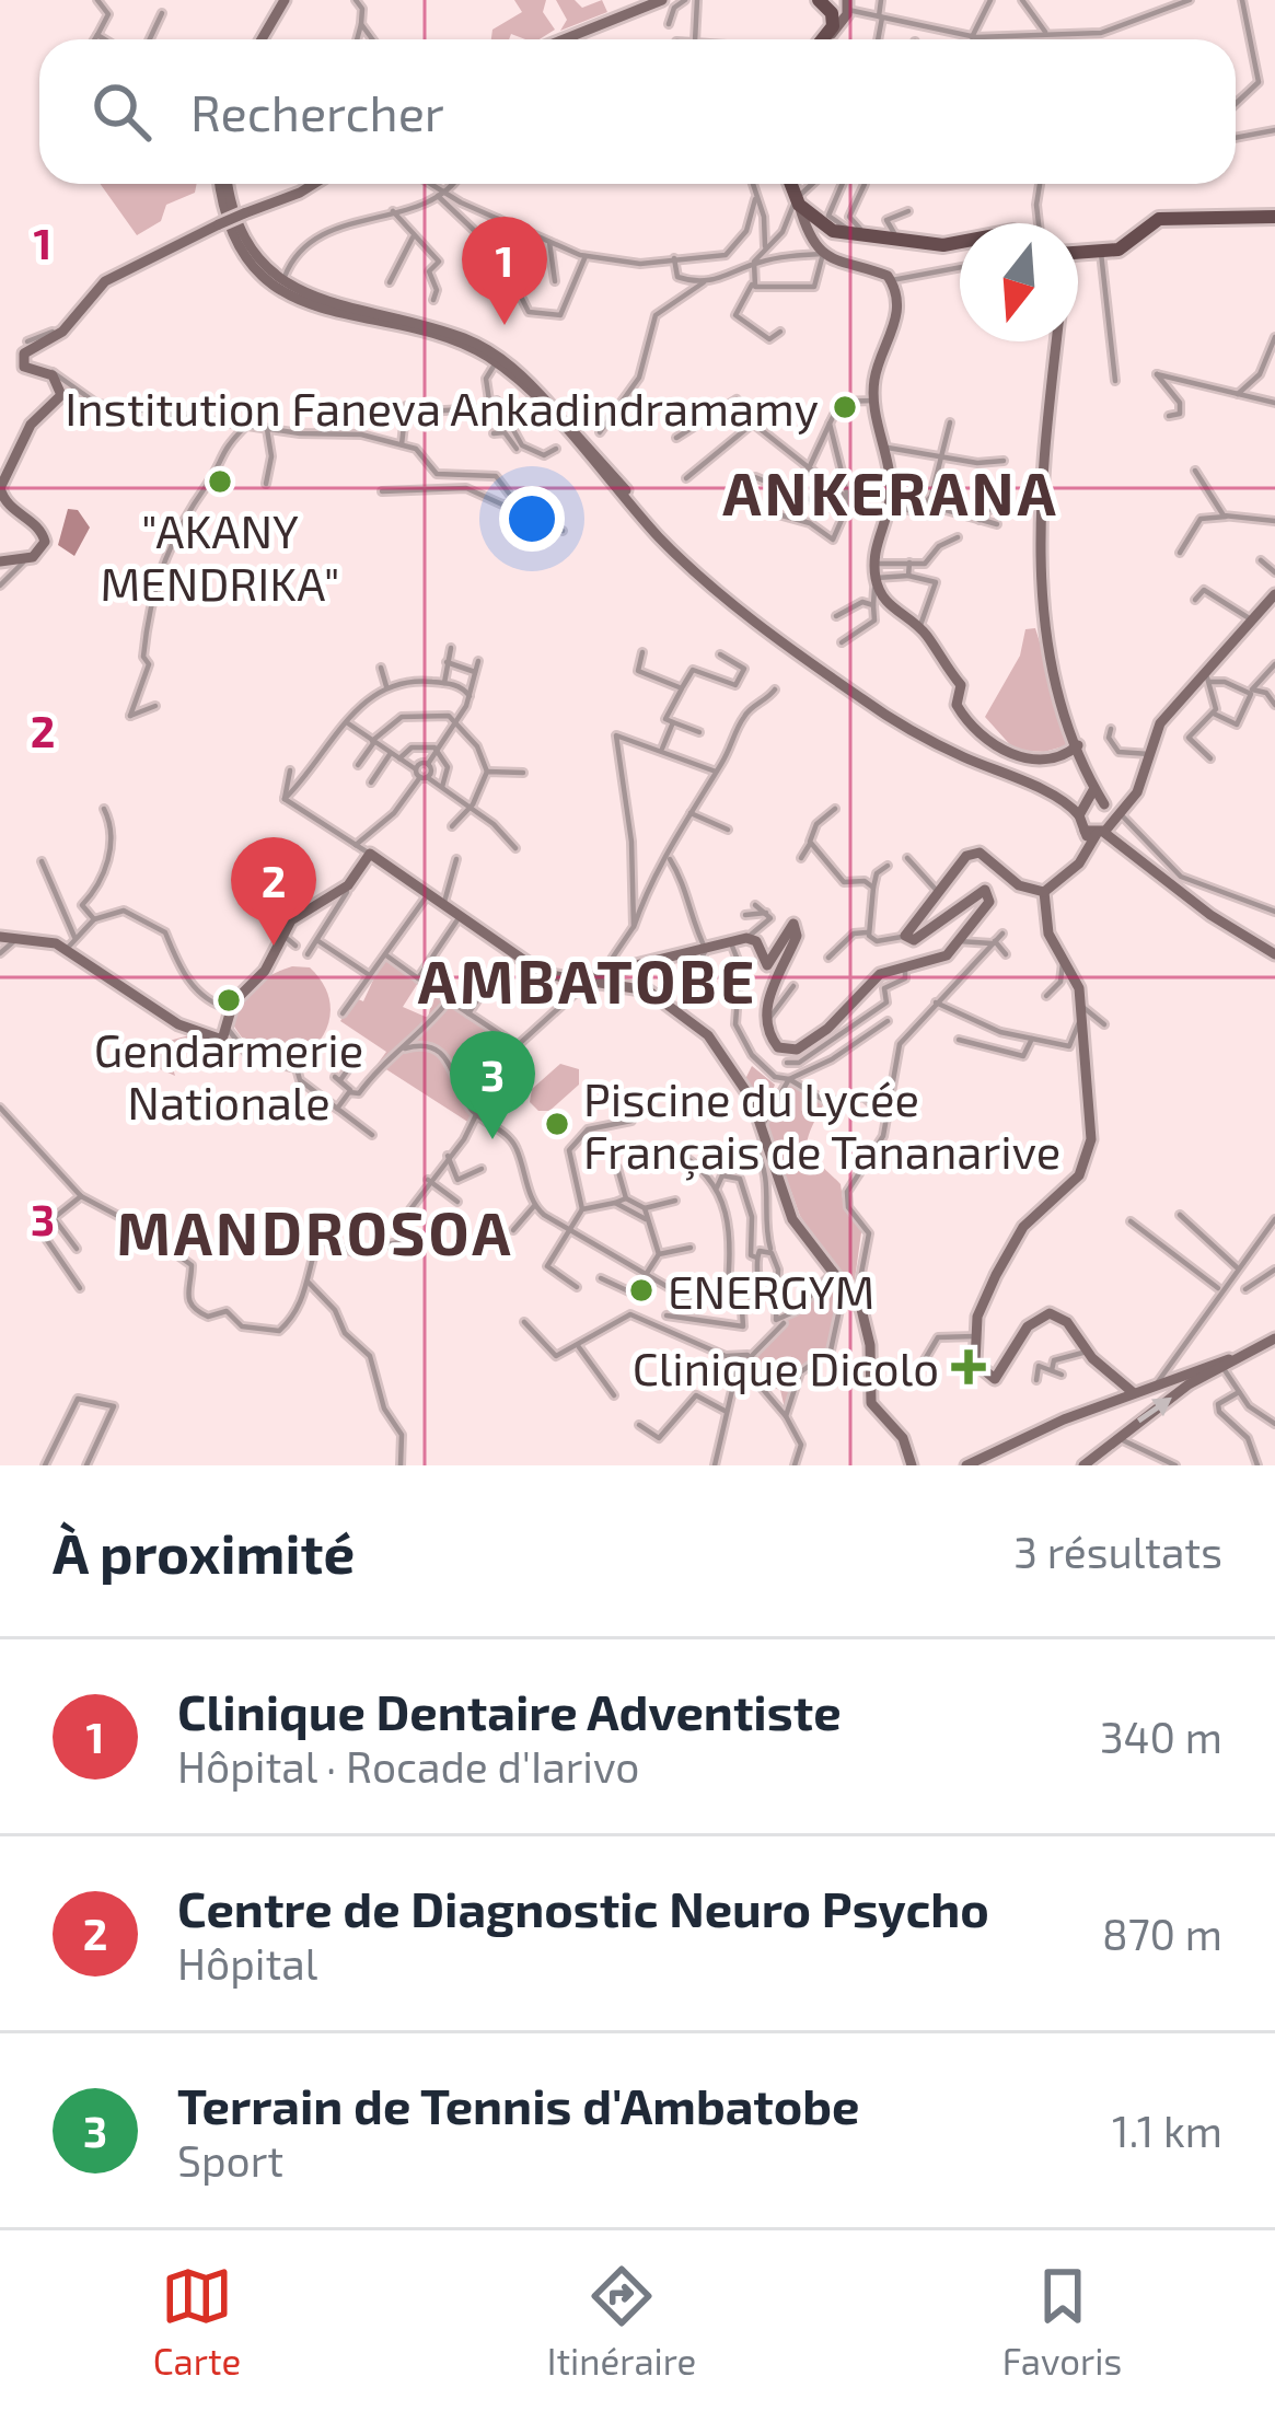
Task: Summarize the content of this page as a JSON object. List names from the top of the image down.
{
  "districts": ["ANKERANA", "AMBATOBE", "MANDROSOA"],
  "places": {
    "other": [
      "Institution Faneva Ankadindramamy",
      "\"AKANY MENDRIKA\"",
      "Gendarmerie Nationale",
      "Piscine du Lycée Français de Tananarive",
      "ENERGYM"
    ],
    "health": ["Clinique Dicolo"]
  },
  "north": "bottom",
  "page": {
    "search": "Rechercher",
    "pins": ["1", "2", "3"],
    "heading": ["À proximité", "3 résultats"],
    "list": [
      {
        "mark": "1",
        "name": "Clinique Dentaire Adventiste",
        "note": "Hôpital · Rocade d'Iarivo",
        "value": "340 m"
      },
      {
        "mark": "2",
        "name": "Centre de Diagnostic Neuro Psycho",
        "note": "Hôpital",
        "value": "870 m"
      },
      {
        "mark": "3",
        "name": "Terrain de Tennis d'Ambatobe",
        "note": "Sport",
        "value": "1.1 km"
      }
    ],
    "nav": ["Carte", "Itinéraire", "Favoris"]
  },
  "grid": {
    "rows": ["1", "2", "3"]
  }
}
